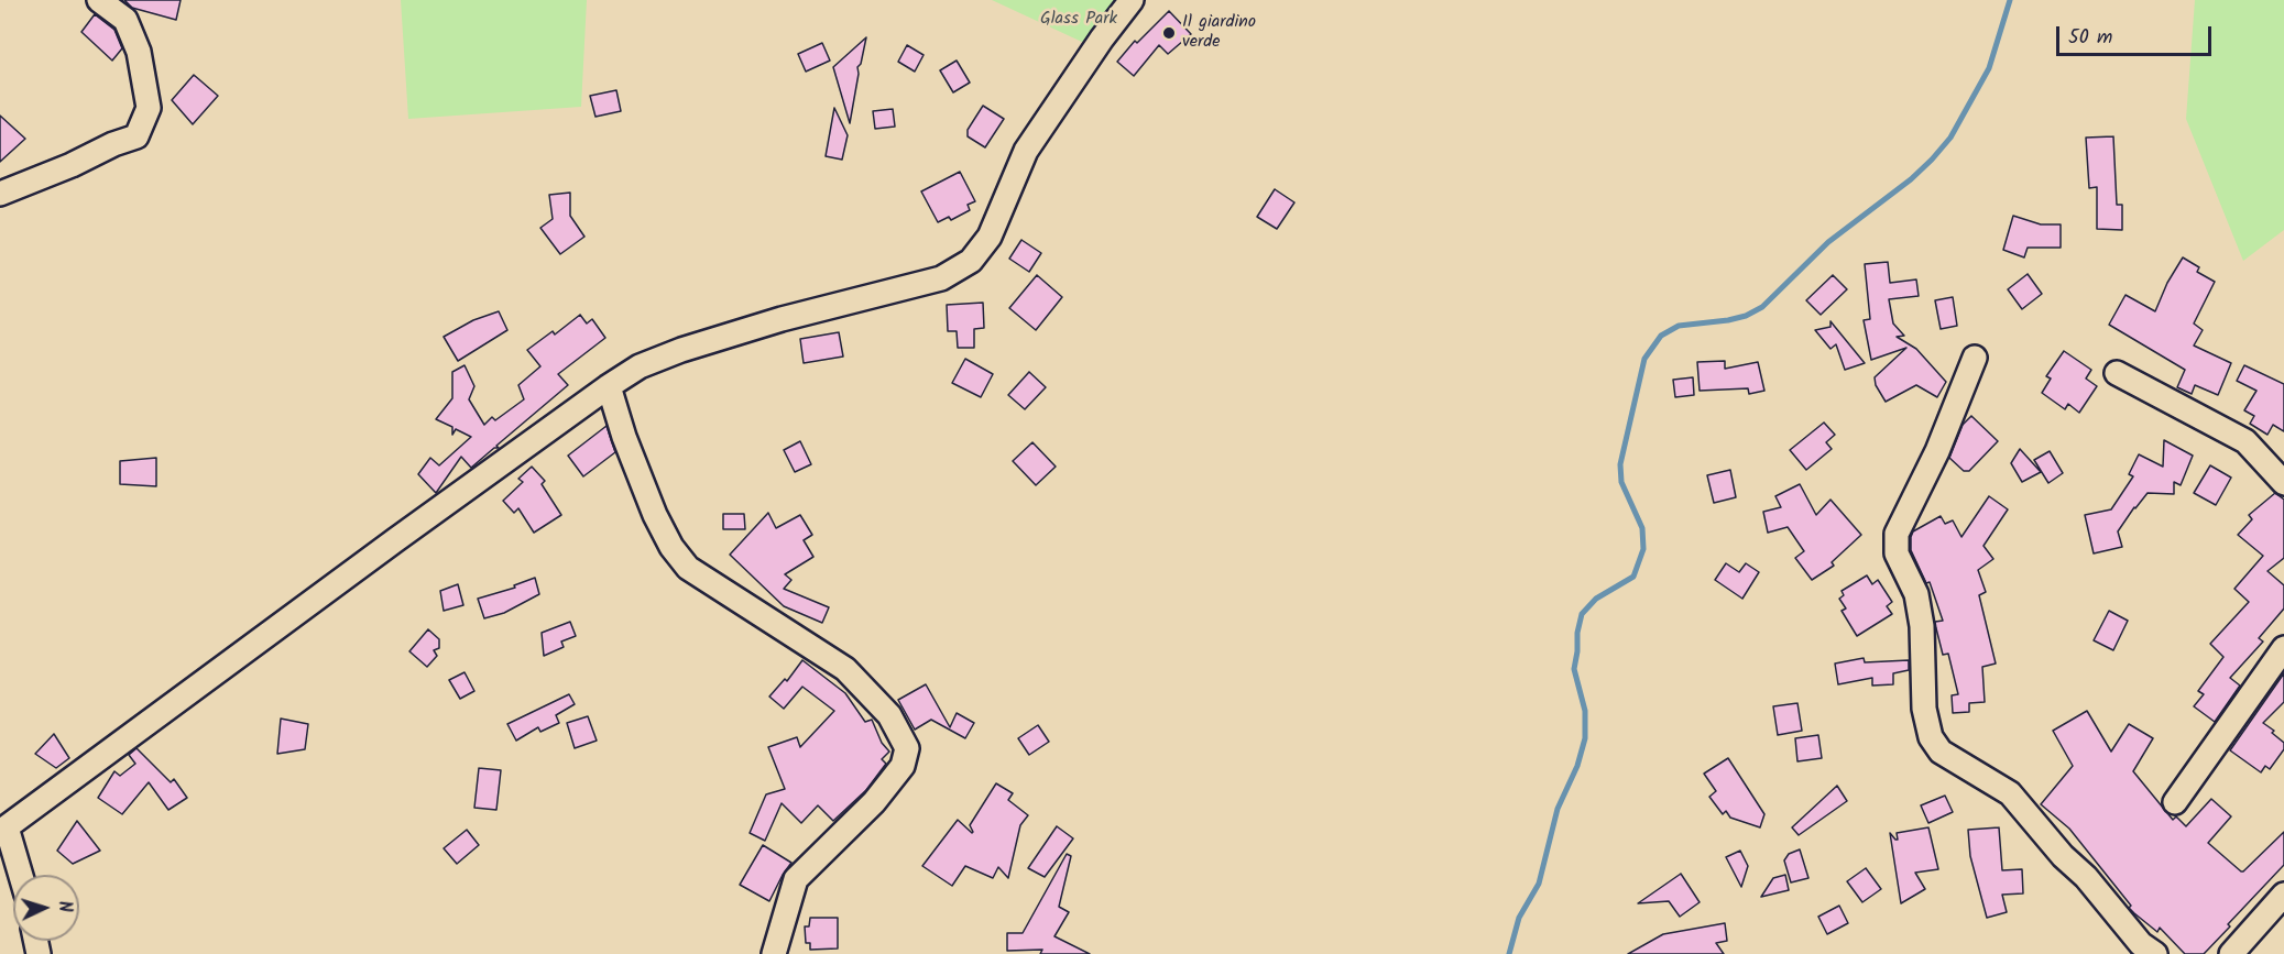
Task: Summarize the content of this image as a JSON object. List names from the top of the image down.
{
  "parks": ["Glass Park"],
  "places": ["Il giardino verde"],
  "scale_bar": "50 m",
  "north": "right"
}
